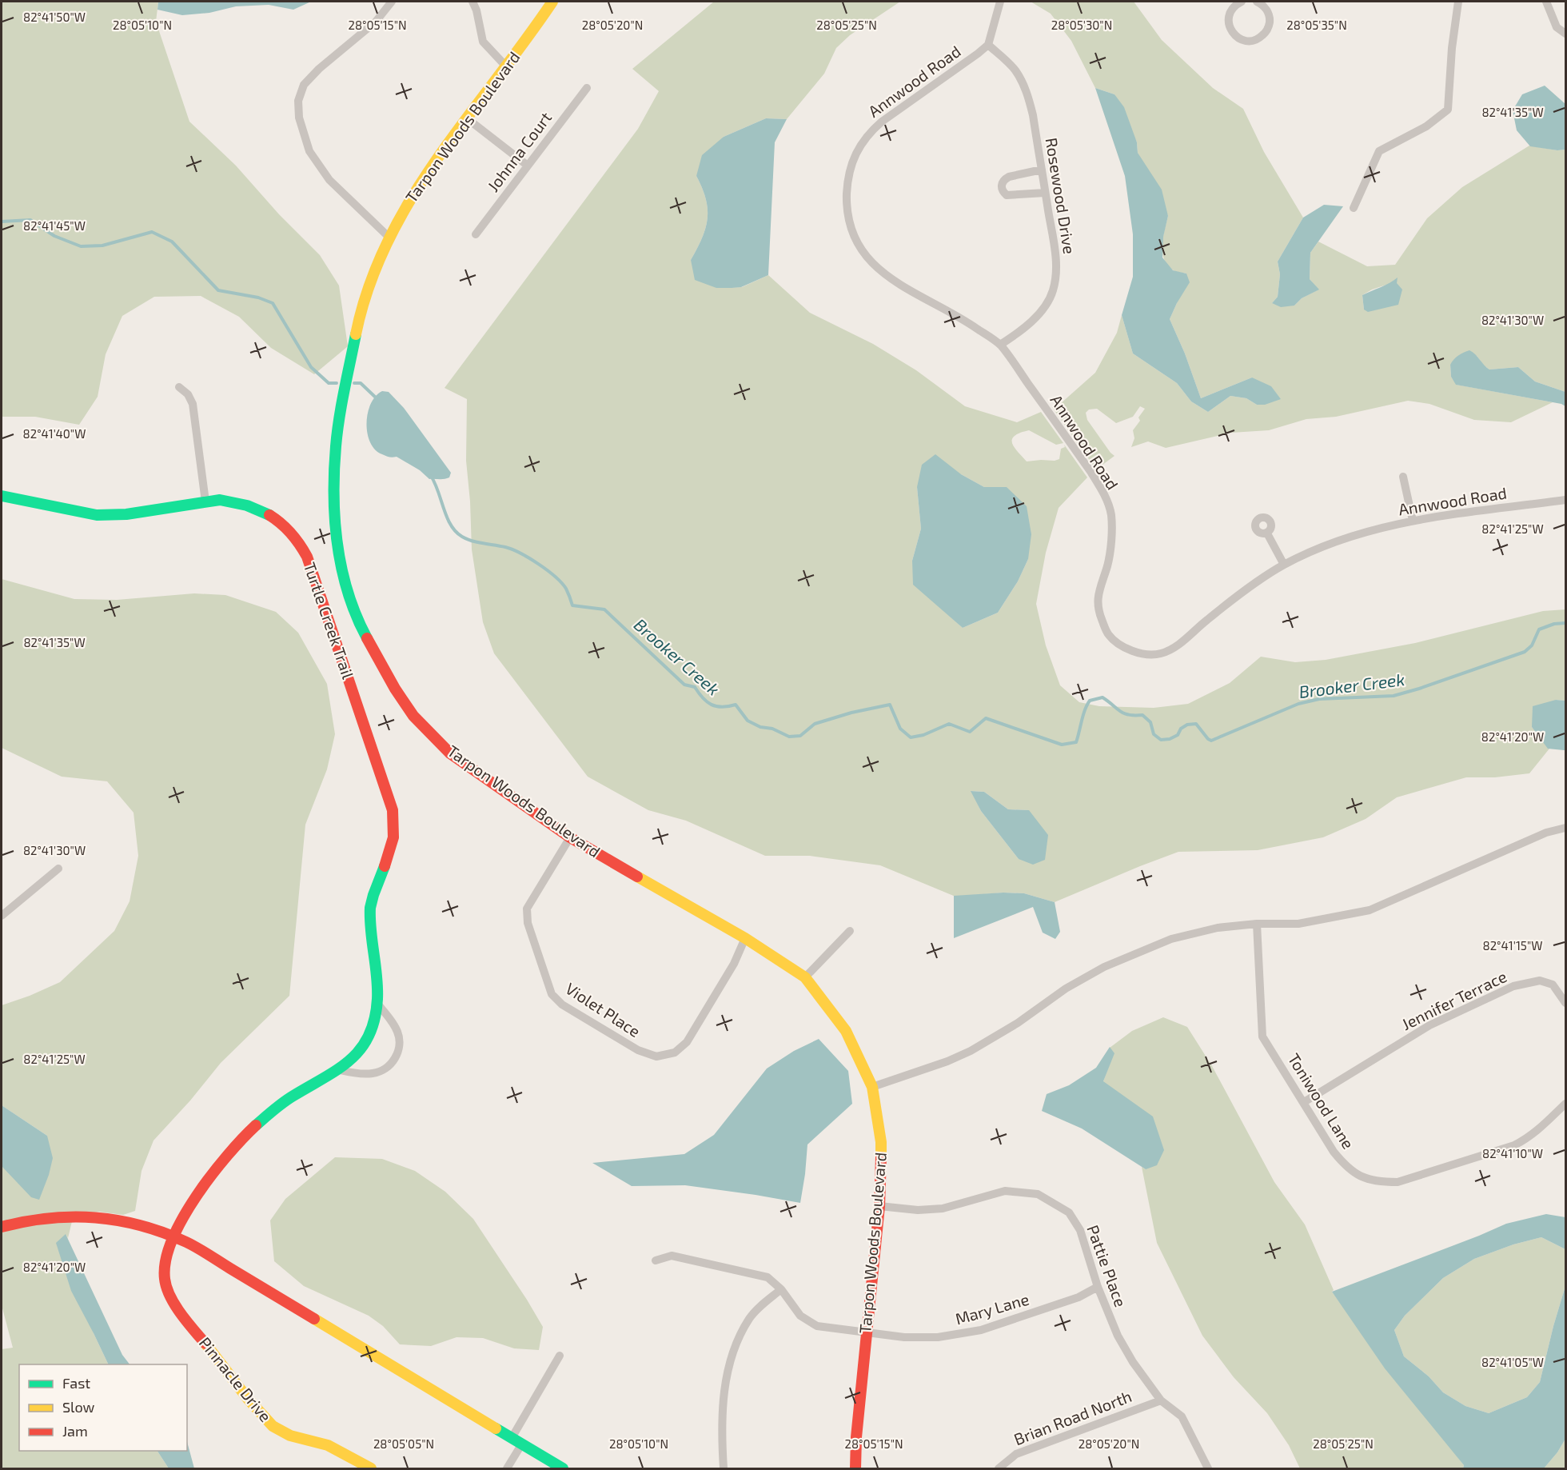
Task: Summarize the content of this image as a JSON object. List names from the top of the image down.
{
  "streets": {
    "street": [
      "Annwood Road",
      "Tarpon Woods Boulevard",
      "Johnna Court",
      "Rosewood Drive",
      "Turtle Creek Trail",
      "Jennifer Terrace",
      "Violet Place",
      "Toniwood Lane",
      "Pattie Place",
      "Mary Lane",
      "Pinnacle Drive",
      "Brian Road North"
    ]
  },
  "crossings": [
    ["Annwood Road", "Rosewood Drive"],
    ["Tarpon Woods Boulevard", "Violet Place"],
    ["Tarpon Woods Boulevard", "Pattie Place"],
    ["Tarpon Woods Boulevard", "Mary Lane"],
    ["Turtle Creek Trail", "Pinnacle Drive"],
    ["Jennifer Terrace", "Toniwood Lane"],
    ["Pattie Place", "Mary Lane"],
    ["Pattie Place", "Brian Road North"]
  ],
  "water": ["Brooker Creek"],
  "legend": ["Fast", "Slow", "Jam"],
  "coordinates": [
    "82°41'50\"W",
    "28°05'10\"N",
    "28°05'15\"N",
    "28°05'20\"N",
    "28°05'25\"N",
    "28°05'30\"N",
    "28°05'35\"N",
    "82°41'35\"W",
    "82°41'45\"W",
    "82°41'30\"W",
    "82°41'40\"W",
    "82°41'25\"W",
    "82°41'20\"W",
    "82°41'15\"W",
    "82°41'10\"W",
    "82°41'05\"W",
    "28°05'05\"N"
  ]
}
